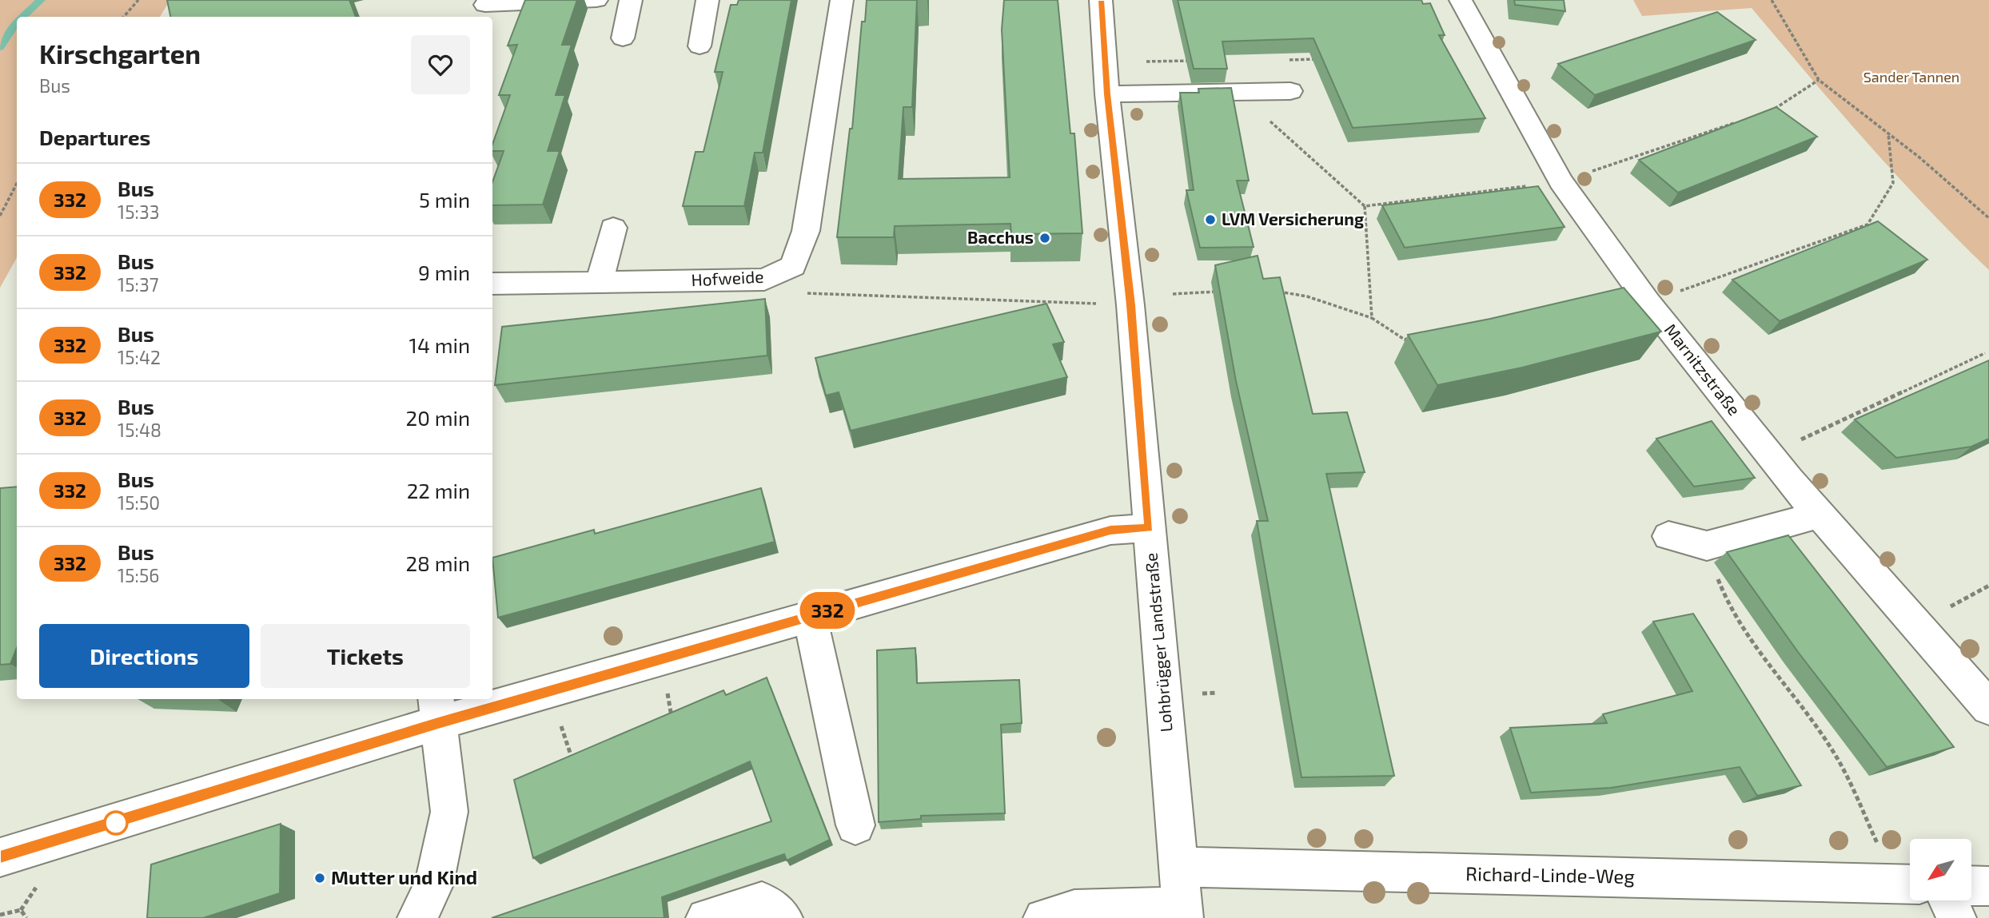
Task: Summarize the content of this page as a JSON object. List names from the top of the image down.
{
  "streets": {
    "street": [
      "Hofweide",
      "Marnitzstraße",
      "Lohbrügger Landstraße",
      "Richard-Linde-Weg"
    ]
  },
  "crossings": [
    ["Lohbrügger Landstraße", "Richard-Linde-Weg"]
  ],
  "parks": ["Sander Tannen"],
  "places": ["LVM Versicherung", "Bacchus", "Mutter und Kind"],
  "lines": ["bus line 332"],
  "north": "bottom left",
  "page": {
    "on_map": "332",
    "heading": [
      ["Kirschgarten", "Bus"],
      "Departures"
    ],
    "list": [
      {
        "mark": "332",
        "name": "Bus",
        "note": "15:33",
        "value": "5 min"
      },
      {
        "mark": "332",
        "name": "Bus",
        "note": "15:37",
        "value": "9 min"
      },
      {
        "mark": "332",
        "name": "Bus",
        "note": "15:42",
        "value": "14 min"
      },
      {
        "mark": "332",
        "name": "Bus",
        "note": "15:48",
        "value": "20 min"
      },
      {
        "mark": "332",
        "name": "Bus",
        "note": "15:50",
        "value": "22 min"
      },
      {
        "mark": "332",
        "name": "Bus",
        "note": "15:56",
        "value": "28 min"
      }
    ],
    "buttons": ["Directions", "Tickets"]
  }
}
